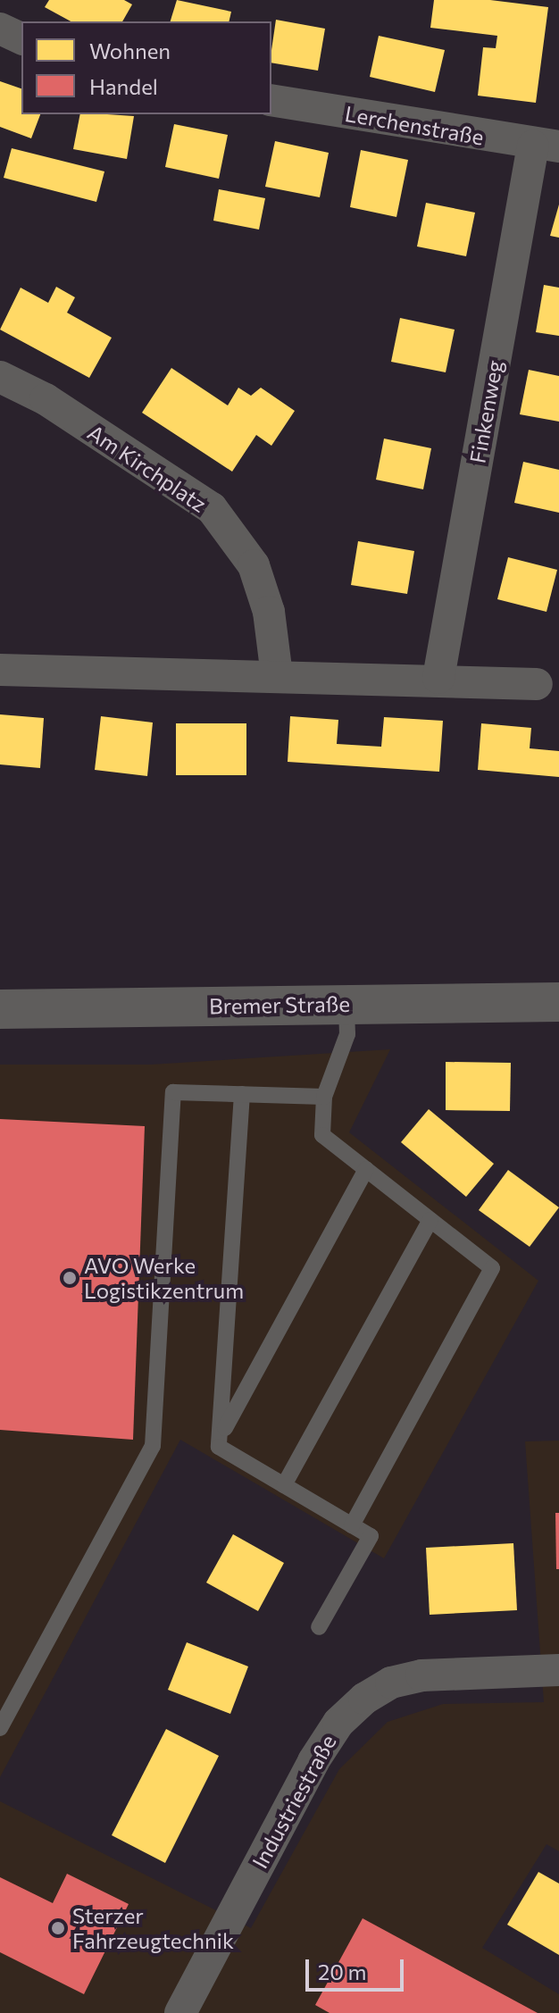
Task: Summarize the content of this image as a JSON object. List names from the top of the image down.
{
  "streets": {
    "street": [
      "Lerchenstraße",
      "Finkenweg",
      "Am Kirchplatz",
      "Bremer Straße",
      "Industriestraße"
    ]
  },
  "crossings": [
    ["Lerchenstraße", "Finkenweg"]
  ],
  "places": ["AVO Werke Logistikzentrum", "Sterzer Fahrzeugtechnik"],
  "legend": ["Wohnen", "Handel"],
  "scale_bar": "20 m"
}
